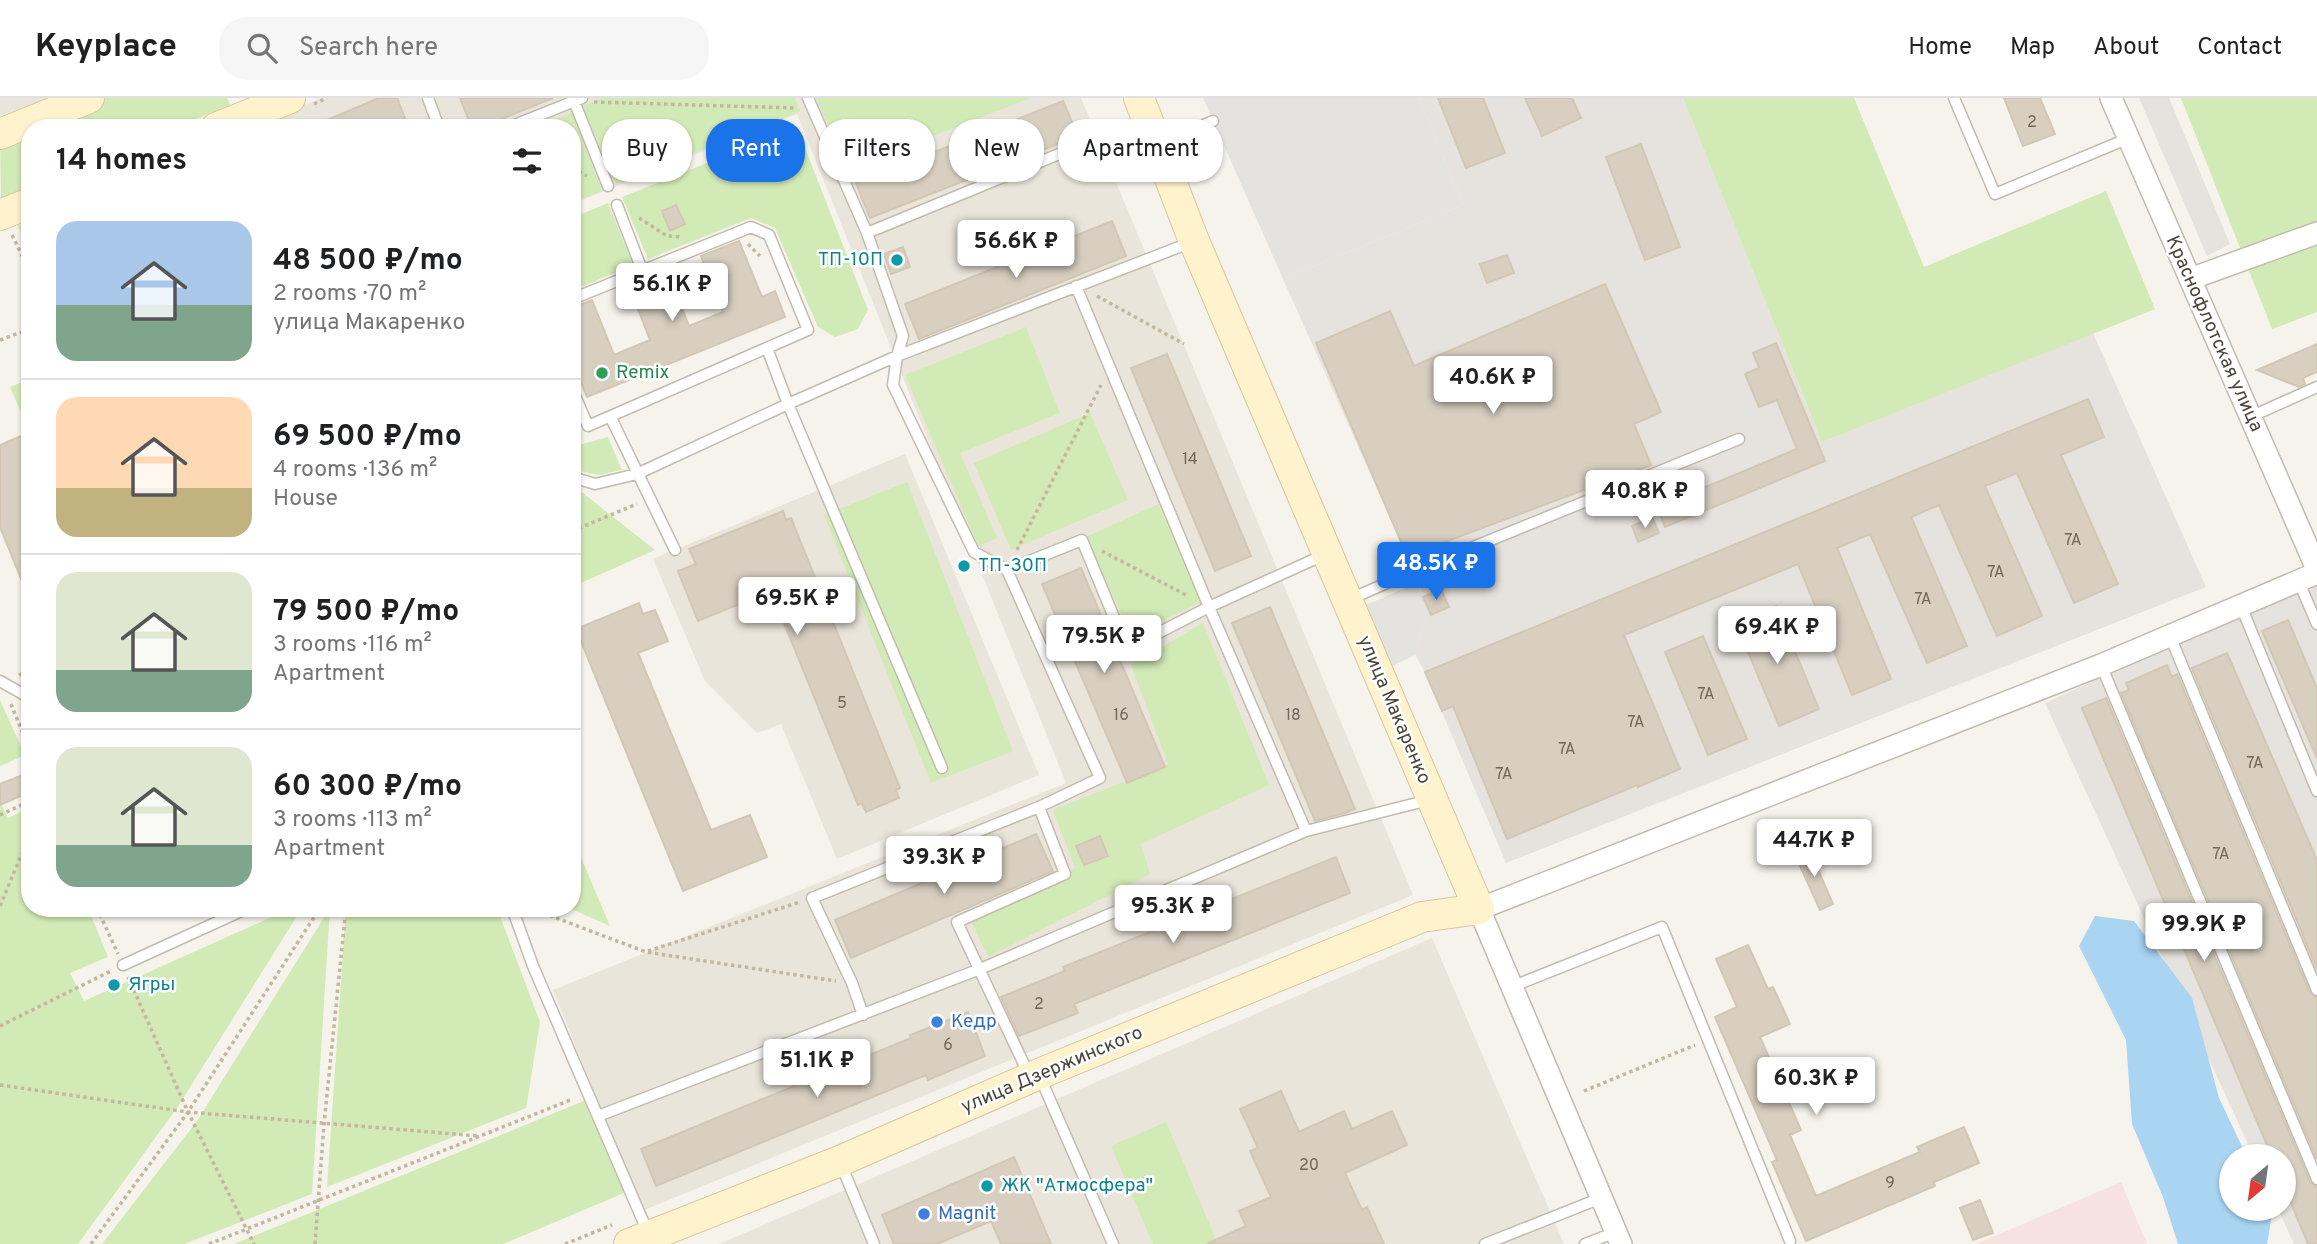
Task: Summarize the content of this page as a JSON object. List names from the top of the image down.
{
  "streets": {
    "street": ["Краснофлотская улица", "улица Макаренко", "улица Дзержинского"]
  },
  "crossings": [
    ["улица Макаренко", "улица Дзержинского"]
  ],
  "places": [
    "ТП-10П",
    "Remix",
    "ТП-30П",
    "Ягры",
    "Кедр",
    "ЖК \"Атмосфера\"",
    "Magnit"
  ],
  "house_numbers": [
    "2",
    "14",
    "7А",
    "7А",
    "7А",
    "7А",
    "5",
    "16",
    "18",
    "7А",
    "7А",
    "7А",
    "7А",
    "7А",
    "2",
    "6",
    "20",
    "9"
  ],
  "north": "bottom left",
  "page": {
    "header": "Keyplace",
    "search": "Search here",
    "nav": [
      "Home",
      "Map",
      "About",
      "Contact"
    ],
    "chip": [
      "Buy",
      "Rent",
      "Filters",
      "New",
      "Apartment"
    ],
    "heading": "14 homes",
    "list": [
      {
        "name": "48 500 ₽/mo",
        "note": "2 rooms · 70 m² · улица Макаренко"
      },
      {
        "name": "69 500 ₽/mo",
        "note": "4 rooms · 136 m² · House"
      },
      {
        "name": "79 500 ₽/mo",
        "note": "3 rooms · 116 m² · Apartment"
      },
      {
        "name": "60 300 ₽/mo",
        "note": "3 rooms · 113 m² · Apartment"
      }
    ],
    "price": [
      "56.6K ₽",
      "56.1K ₽",
      "40.6K ₽",
      "40.8K ₽",
      "48.5K ₽",
      "69.5K ₽",
      "69.4K ₽",
      "79.5K ₽",
      "44.7K ₽",
      "39.3K ₽",
      "95.3K ₽",
      "99.9K ₽",
      "51.1K ₽",
      "60.3K ₽"
    ]
  }
}
